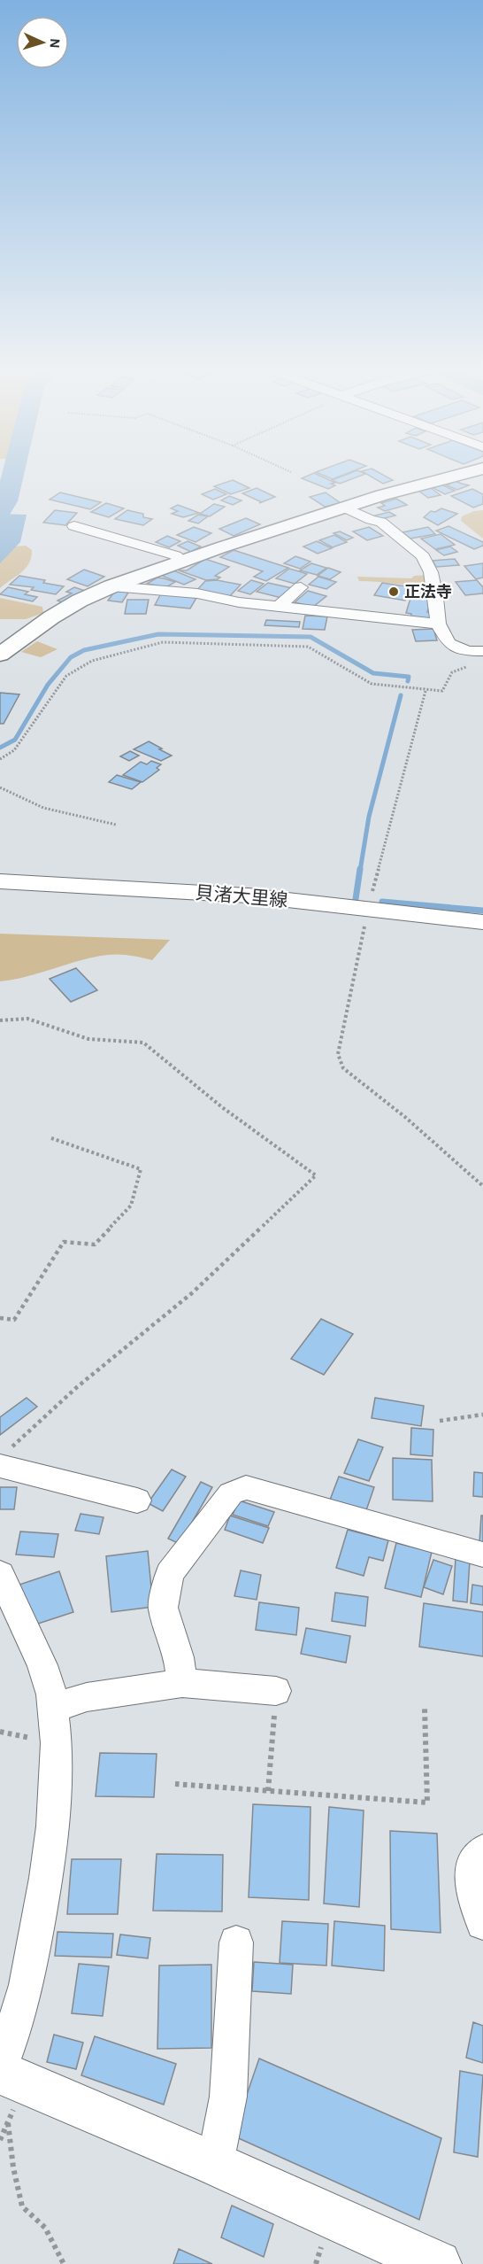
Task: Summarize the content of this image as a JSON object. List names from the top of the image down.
{
  "streets": {
    "street": ["貝渚大里線"]
  },
  "places": ["正法寺"],
  "north": "right"
}
